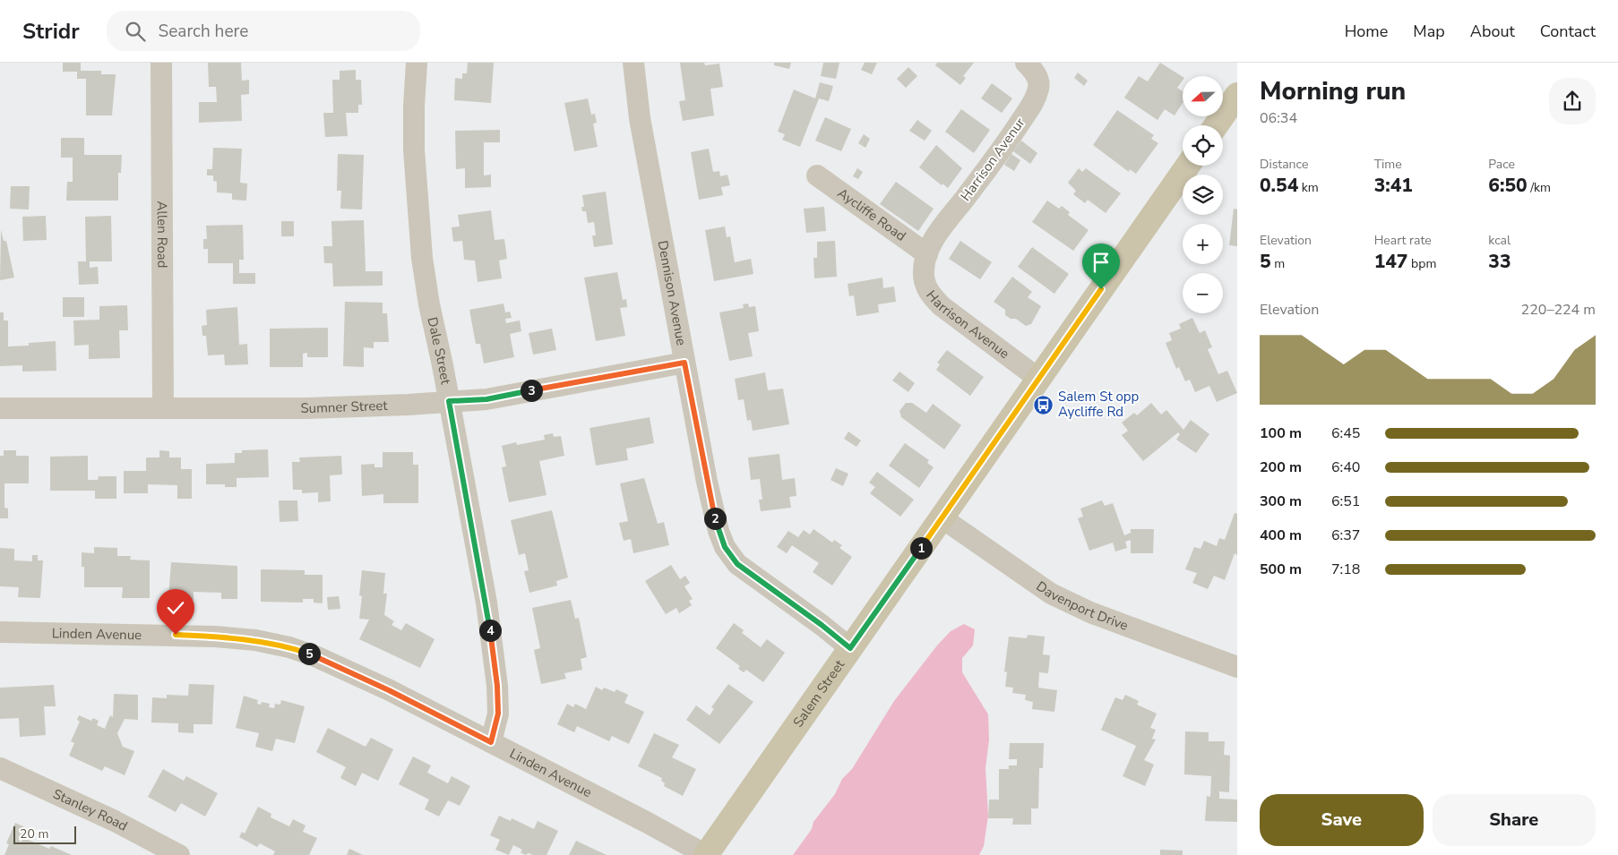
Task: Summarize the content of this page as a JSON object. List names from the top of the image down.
{
  "streets": {
    "main road": ["Salem Street"],
    "street": [
      "Harrison Avenur",
      "Aycliffe Road",
      "Allen Road",
      "Dennison Avenue",
      "Harrison Avenue",
      "Dale Street",
      "Sumner Street",
      "Davenport Drive",
      "Linden Avenue",
      "Stanley Road"
    ]
  },
  "crossings": [
    ["Harrison Avenur", "Aycliffe Road"],
    ["Harrison Avenur", "Harrison Avenue"],
    ["Aycliffe Road", "Harrison Avenue"],
    ["Allen Road", "Sumner Street"],
    ["Dennison Avenue", "Sumner Street"],
    ["Dennison Avenue", "Salem Street"],
    ["Harrison Avenue", "Salem Street"],
    ["Dale Street", "Sumner Street"],
    ["Dale Street", "Linden Avenue"],
    ["Davenport Drive", "Salem Street"],
    ["Linden Avenue", "Salem Street"]
  ],
  "places": {
    "bus stop": ["Salem St opp Aycliffe Rd"]
  },
  "scale_bar": "20 m",
  "north": "left",
  "page": {
    "header": "Stridr",
    "search": "Search here",
    "nav": [
      "Home",
      "Map",
      "About",
      "Contact"
    ],
    "heading": ["Morning run", "06:34"],
    "map_buttons": ["+", "−"],
    "stats": [
      ["Distance", "0.54 km"],
      ["Time", "3:41"],
      ["Pace", "6:50 /km"],
      ["Elevation", "5 m"],
      ["Heart rate", "147 bpm"],
      ["kcal", "33"]
    ],
    "chart": ["Elevation", "220–224 m"],
    "pins": [
      "3",
      "2",
      "1",
      "4",
      "5"
    ],
    "list": [
      {
        "name": "100 m",
        "note": "6:45"
      },
      {
        "name": "200 m",
        "note": "6:40"
      },
      {
        "name": "300 m",
        "note": "6:51"
      },
      {
        "name": "400 m",
        "note": "6:37"
      },
      {
        "name": "500 m",
        "note": "7:18"
      }
    ],
    "buttons": ["Save", "Share"],
    "scale": "20 m"
  }
}
